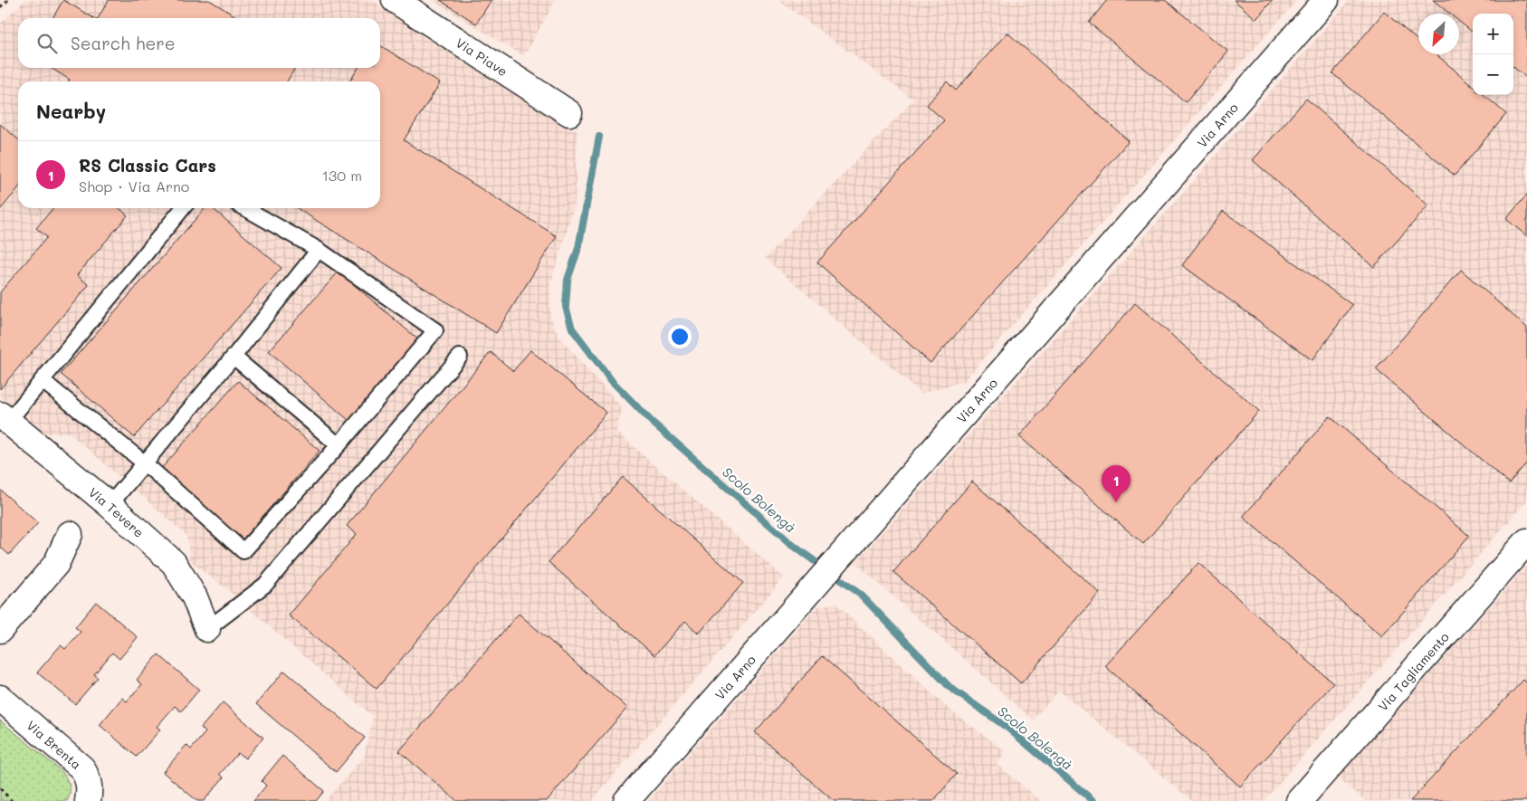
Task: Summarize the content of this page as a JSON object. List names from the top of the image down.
{
  "streets": {
    "street": [
      "Via Piave",
      "Via Arno",
      "Via Tevere",
      "Via Tagliamento",
      "Via Brenta"
    ]
  },
  "water": ["Scolo Bolengà"],
  "north": "bottom left",
  "page": {
    "map_buttons": ["+", "−"],
    "search": "Search here",
    "heading": "Nearby",
    "list": [
      {
        "mark": "1",
        "name": "RS Classic Cars",
        "note": "Shop · Via Arno",
        "value": "130 m"
      }
    ],
    "pins": "1"
  }
}
